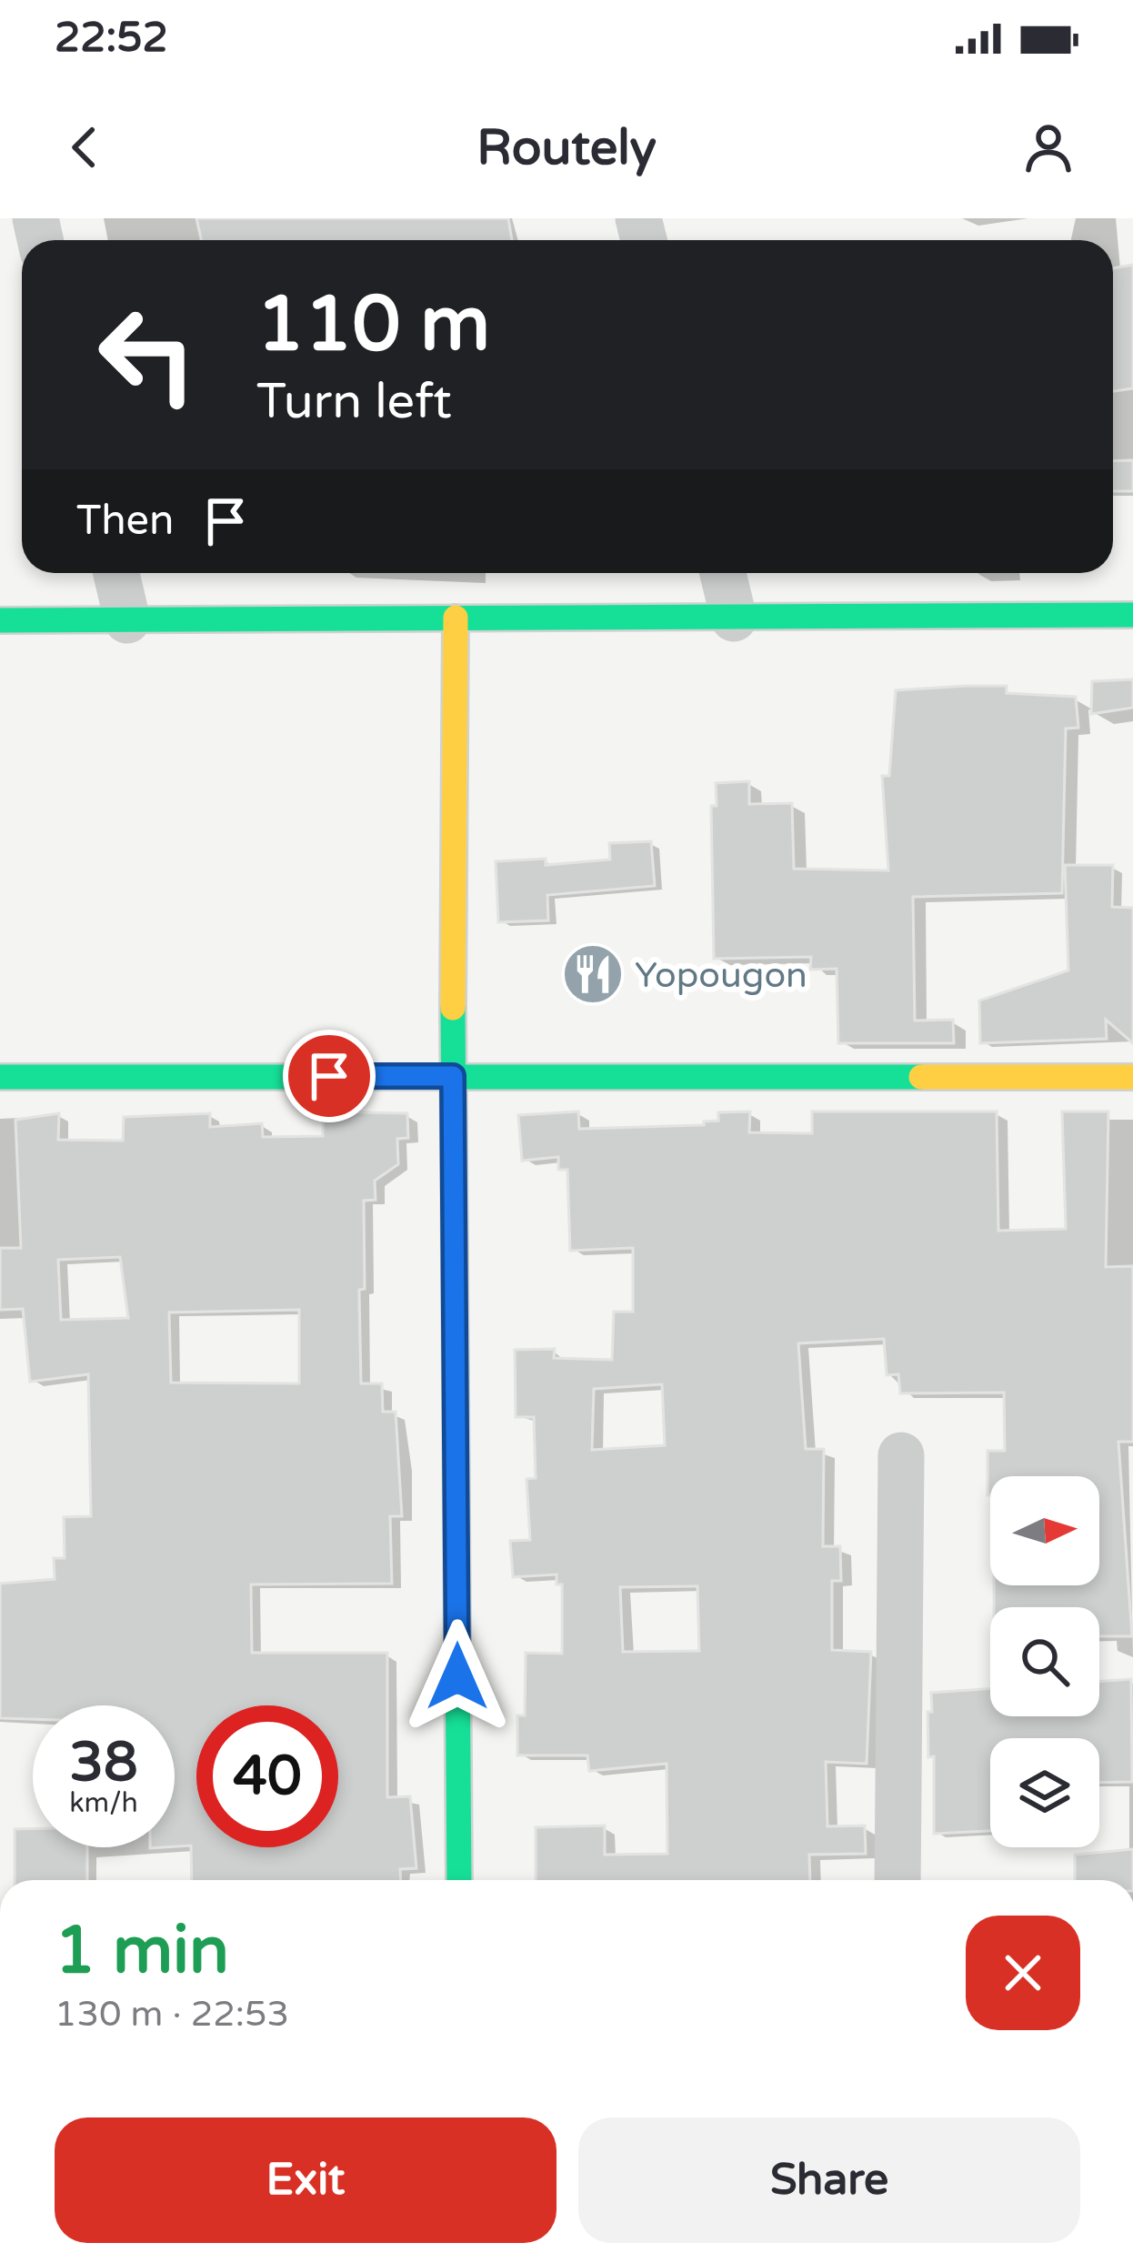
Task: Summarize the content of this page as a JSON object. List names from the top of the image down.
{
  "places": {
    "restaurant": ["Yopougon"]
  },
  "north": "right",
  "page": {
    "status": "22:52",
    "header": "Routely",
    "turn": ["110 m", "Turn left"],
    "then": "Then",
    "speed": "38 km/h",
    "limit": "40",
    "heading": ["1 min", "130 m · 22:53"],
    "buttons": ["Exit", "Share"]
  }
}
